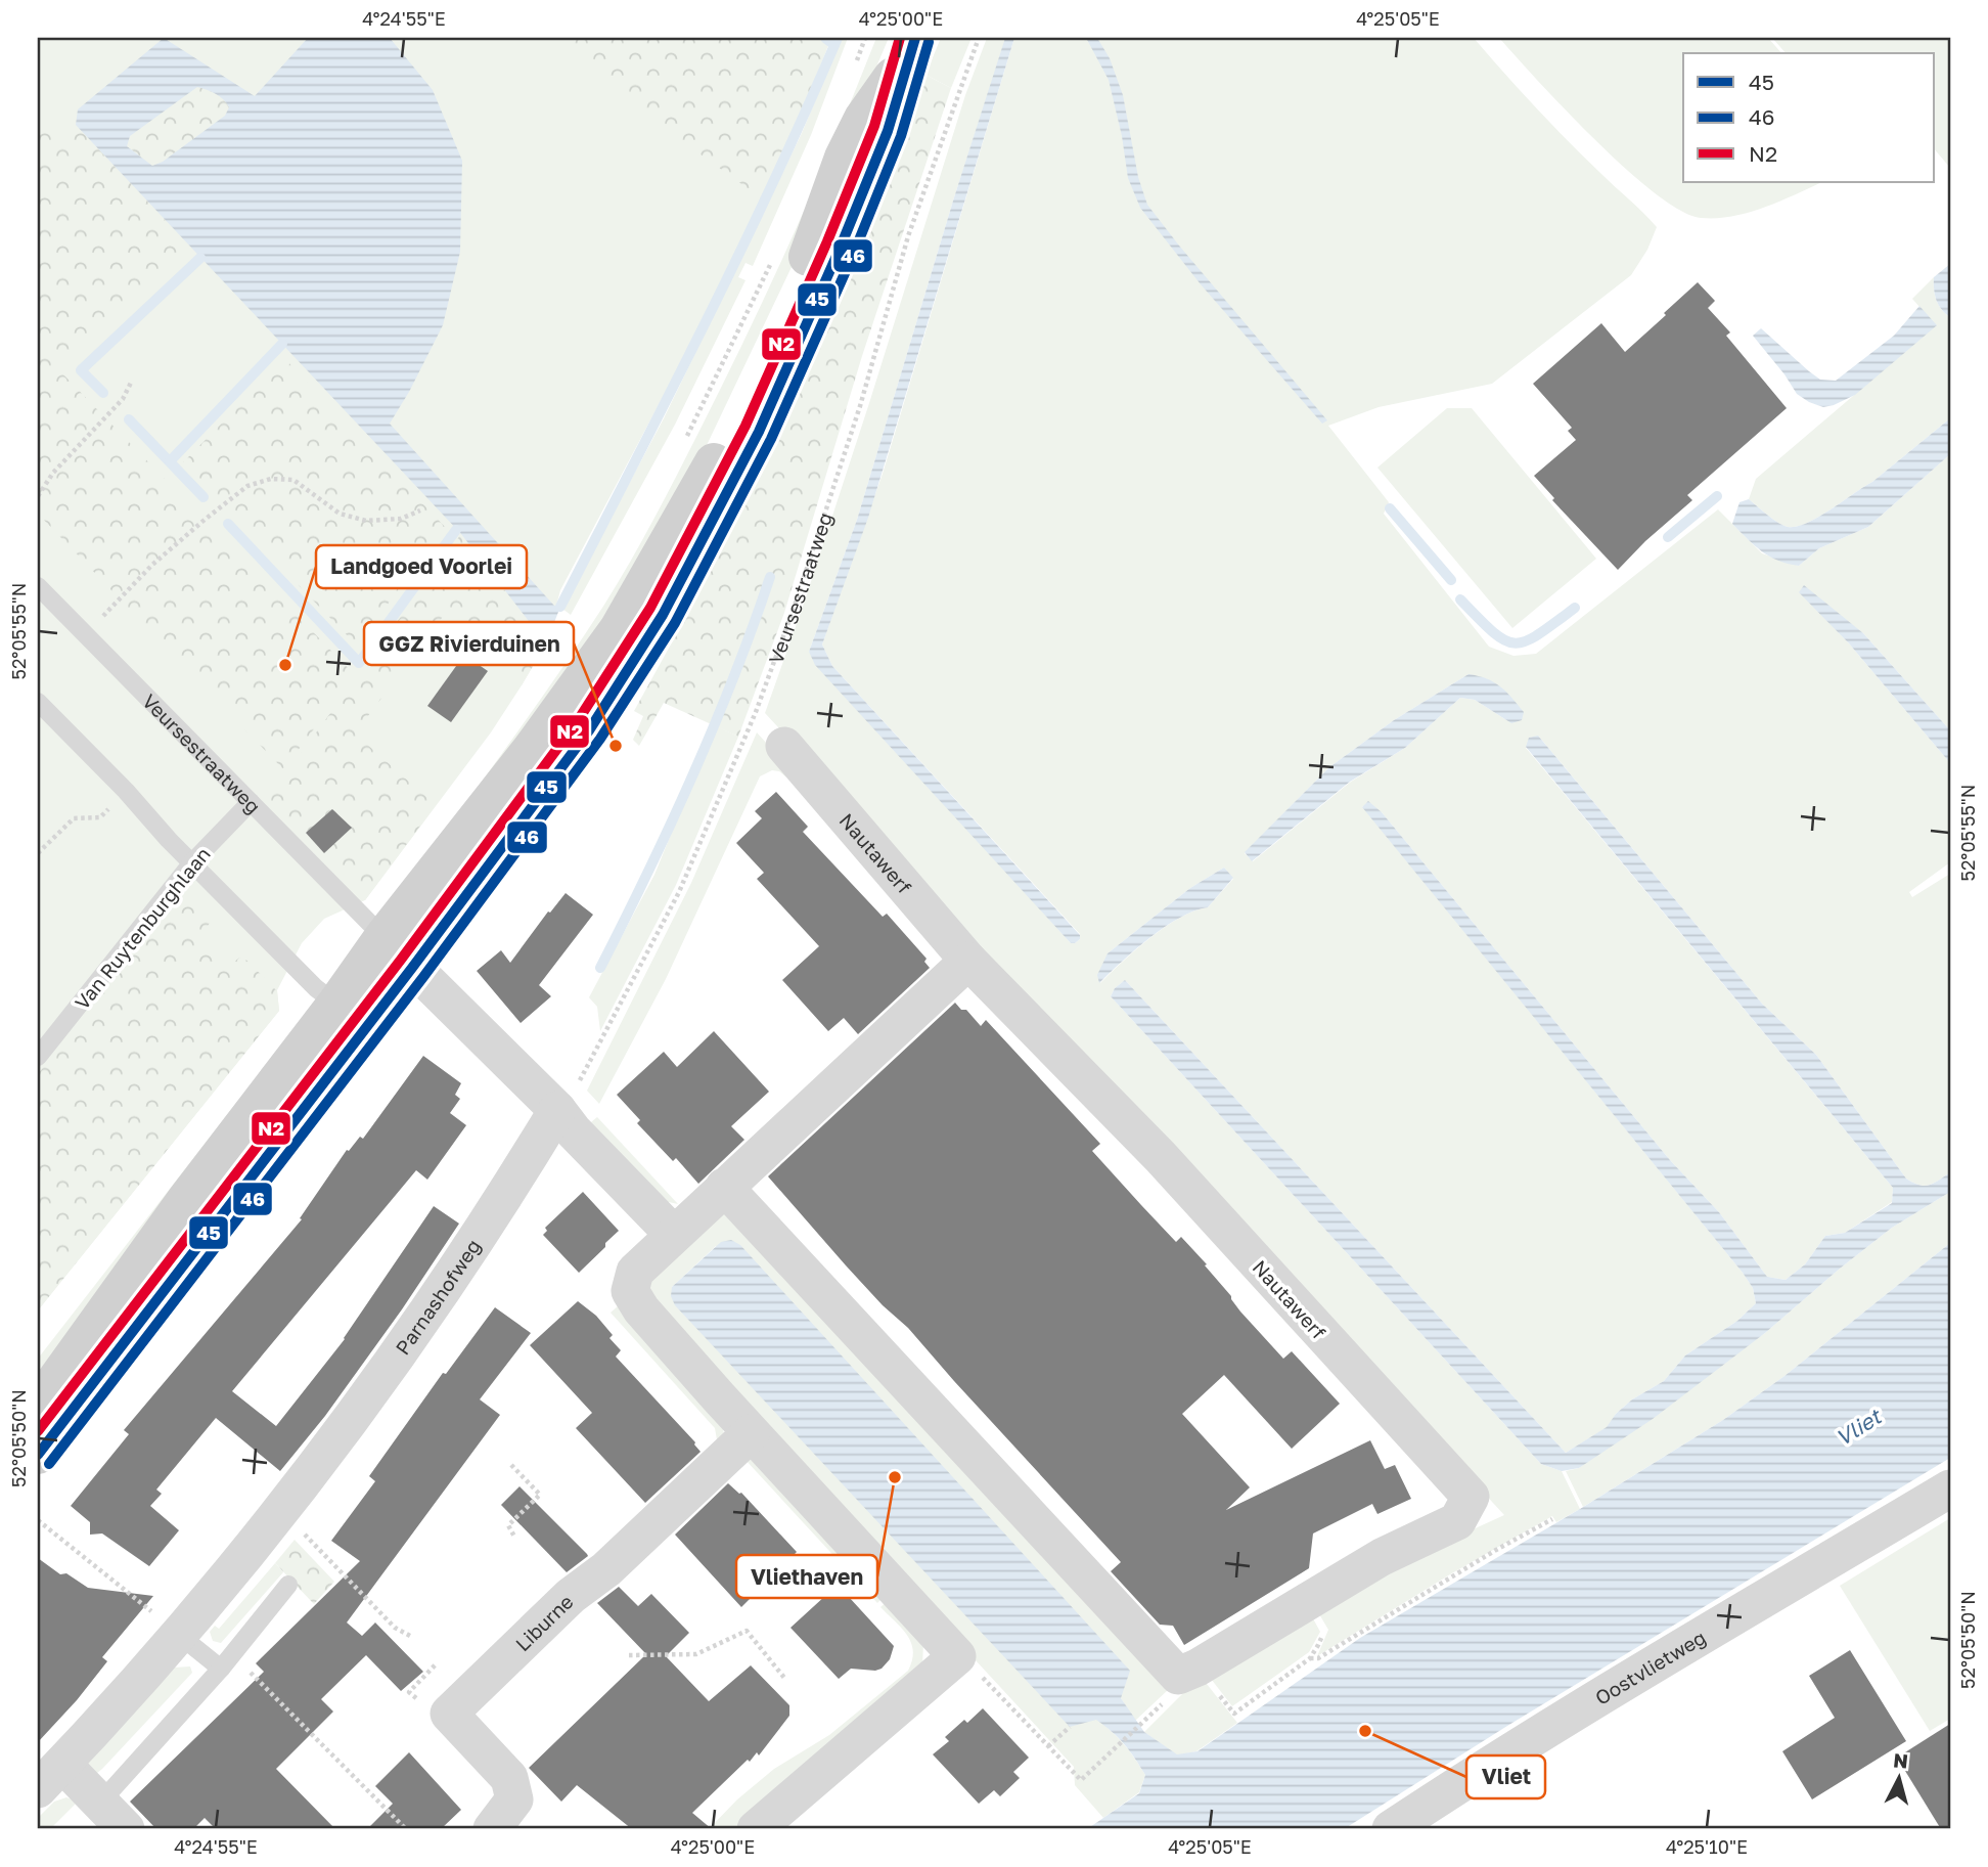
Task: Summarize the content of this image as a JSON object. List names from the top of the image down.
{
  "streets": {
    "street": [
      "Veursestraatweg",
      "Nautawerf",
      "Parnashofweg",
      "Liburne",
      "Oostvlietweg"
    ],
    "lane": ["Van Ruytenburghlaan"]
  },
  "crossings": [
    ["Veursestraatweg", "Van Ruytenburghlaan"],
    ["Veursestraatweg", "Parnashofweg"]
  ],
  "water": ["Vliet"],
  "places": [
    "Landgoed Voorlei",
    "GGZ Rivierduinen",
    "Vliethaven",
    "Vliet"
  ],
  "lines": ["transit line 45", "transit line N2", "transit line 46"],
  "legend": ["45", "46", "N2"],
  "north": "top",
  "coordinates": [
    "4°24'55\"E",
    "4°25'00\"E",
    "4°25'05\"E",
    "52°05'55\"N",
    "52°05'50\"N",
    "4°25'10\"E"
  ]
}
